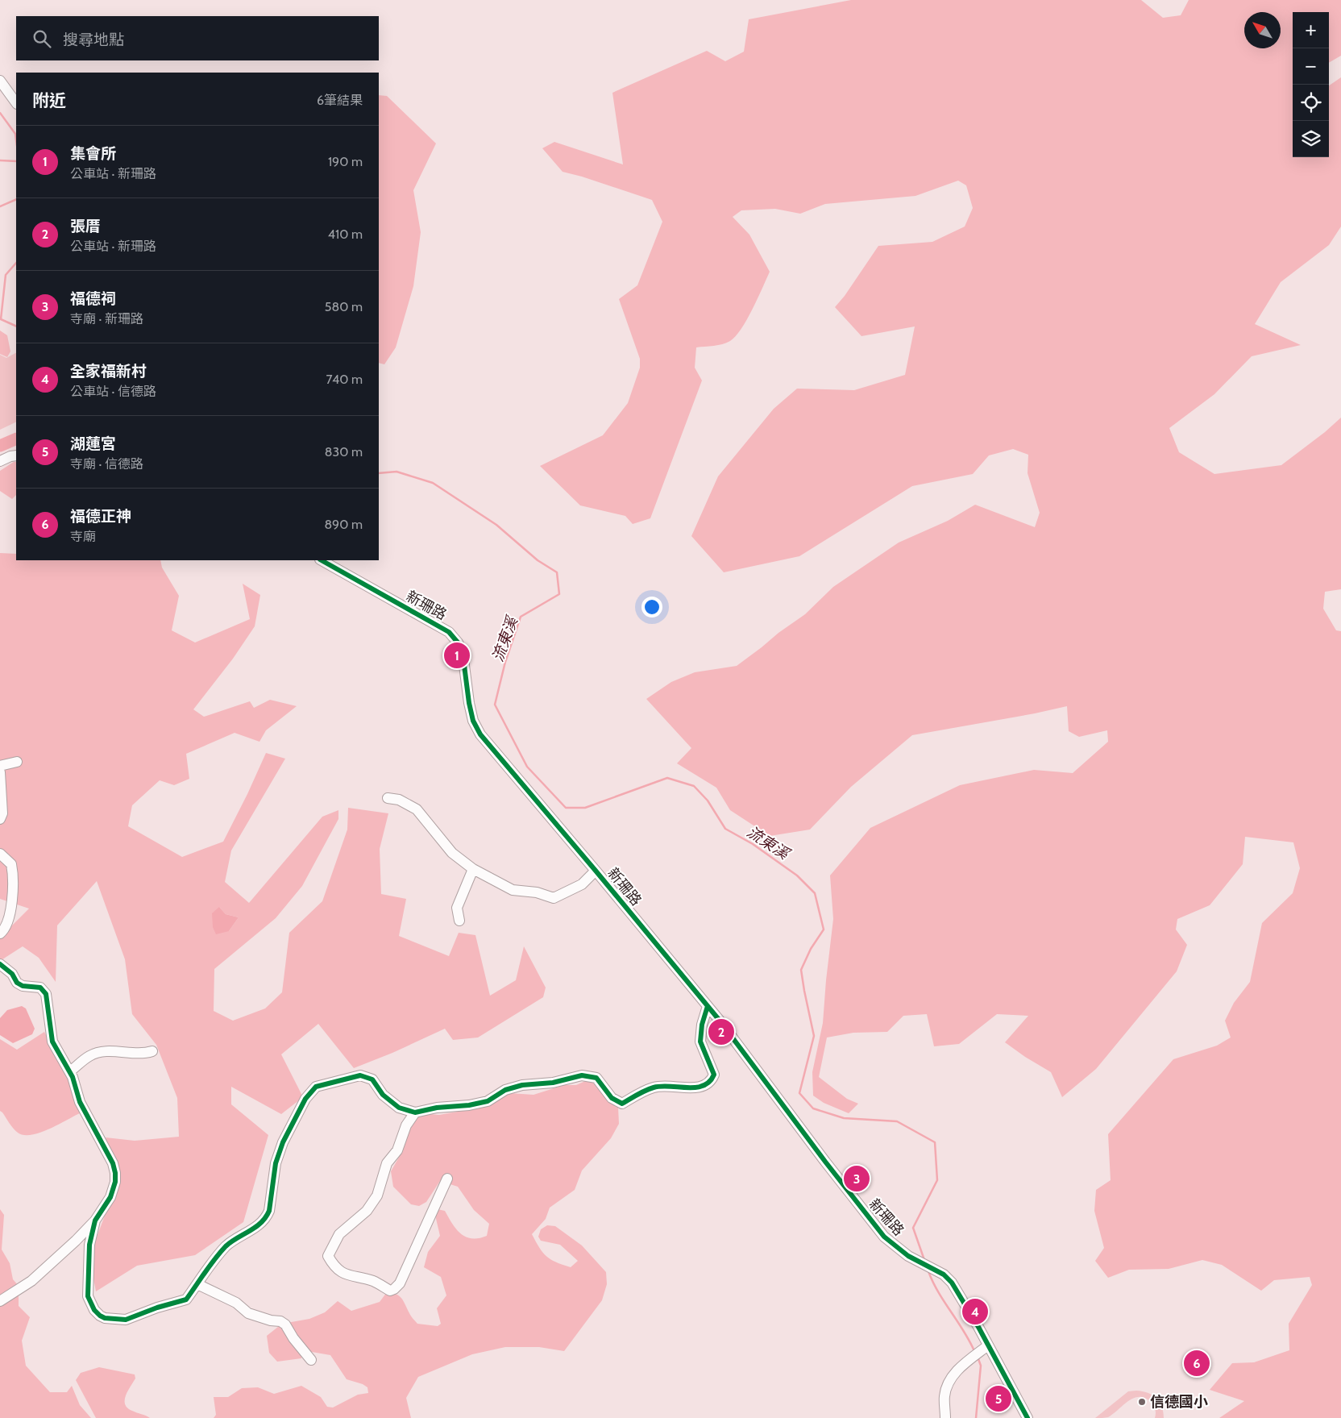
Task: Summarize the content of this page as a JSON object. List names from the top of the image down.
{
  "streets": {
    "street": ["新珊路"]
  },
  "water": ["流東溪"],
  "places": ["信德國小"],
  "north": "top left",
  "page": {
    "map_buttons": ["+", "−"],
    "search": "搜尋地點",
    "heading": ["附近", "6筆結果"],
    "list": [
      {
        "mark": "1",
        "name": "集會所",
        "note": "公車站 · 新珊路",
        "value": "190 m"
      },
      {
        "mark": "2",
        "name": "張厝",
        "note": "公車站 · 新珊路",
        "value": "410 m"
      },
      {
        "mark": "3",
        "name": "福德祠",
        "note": "寺廟 · 新珊路",
        "value": "580 m"
      },
      {
        "mark": "4",
        "name": "全家福新村",
        "note": "公車站 · 信德路",
        "value": "740 m"
      },
      {
        "mark": "5",
        "name": "湖蓮宮",
        "note": "寺廟 · 信德路",
        "value": "830 m"
      },
      {
        "mark": "6",
        "name": "福德正神",
        "note": "寺廟",
        "value": "890 m"
      }
    ],
    "pins": [
      "1",
      "2",
      "3",
      "4",
      "6",
      "5"
    ]
  }
}
